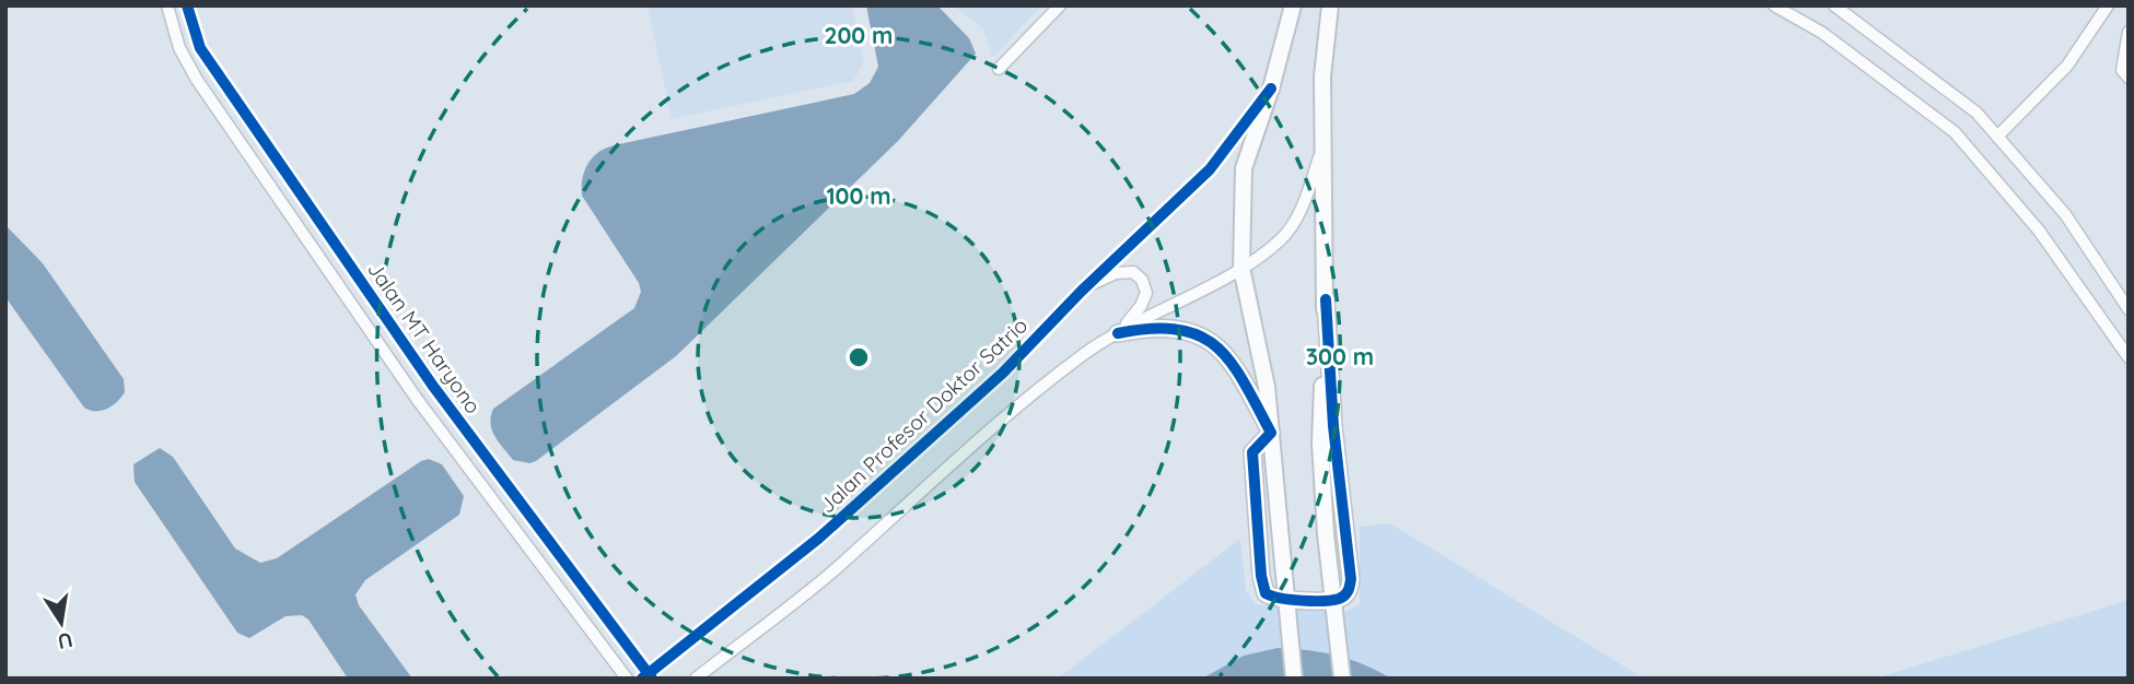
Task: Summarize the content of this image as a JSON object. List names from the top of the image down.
{
  "streets": {
    "street": ["Jalan MT Haryono", "Jalan Profesor Doktor Satrio"]
  },
  "crossings": [
    ["Jalan MT Haryono", "Jalan Profesor Doktor Satrio"]
  ],
  "north": "bottom",
  "rings": ["200 m", "100 m", "300 m"]
}
